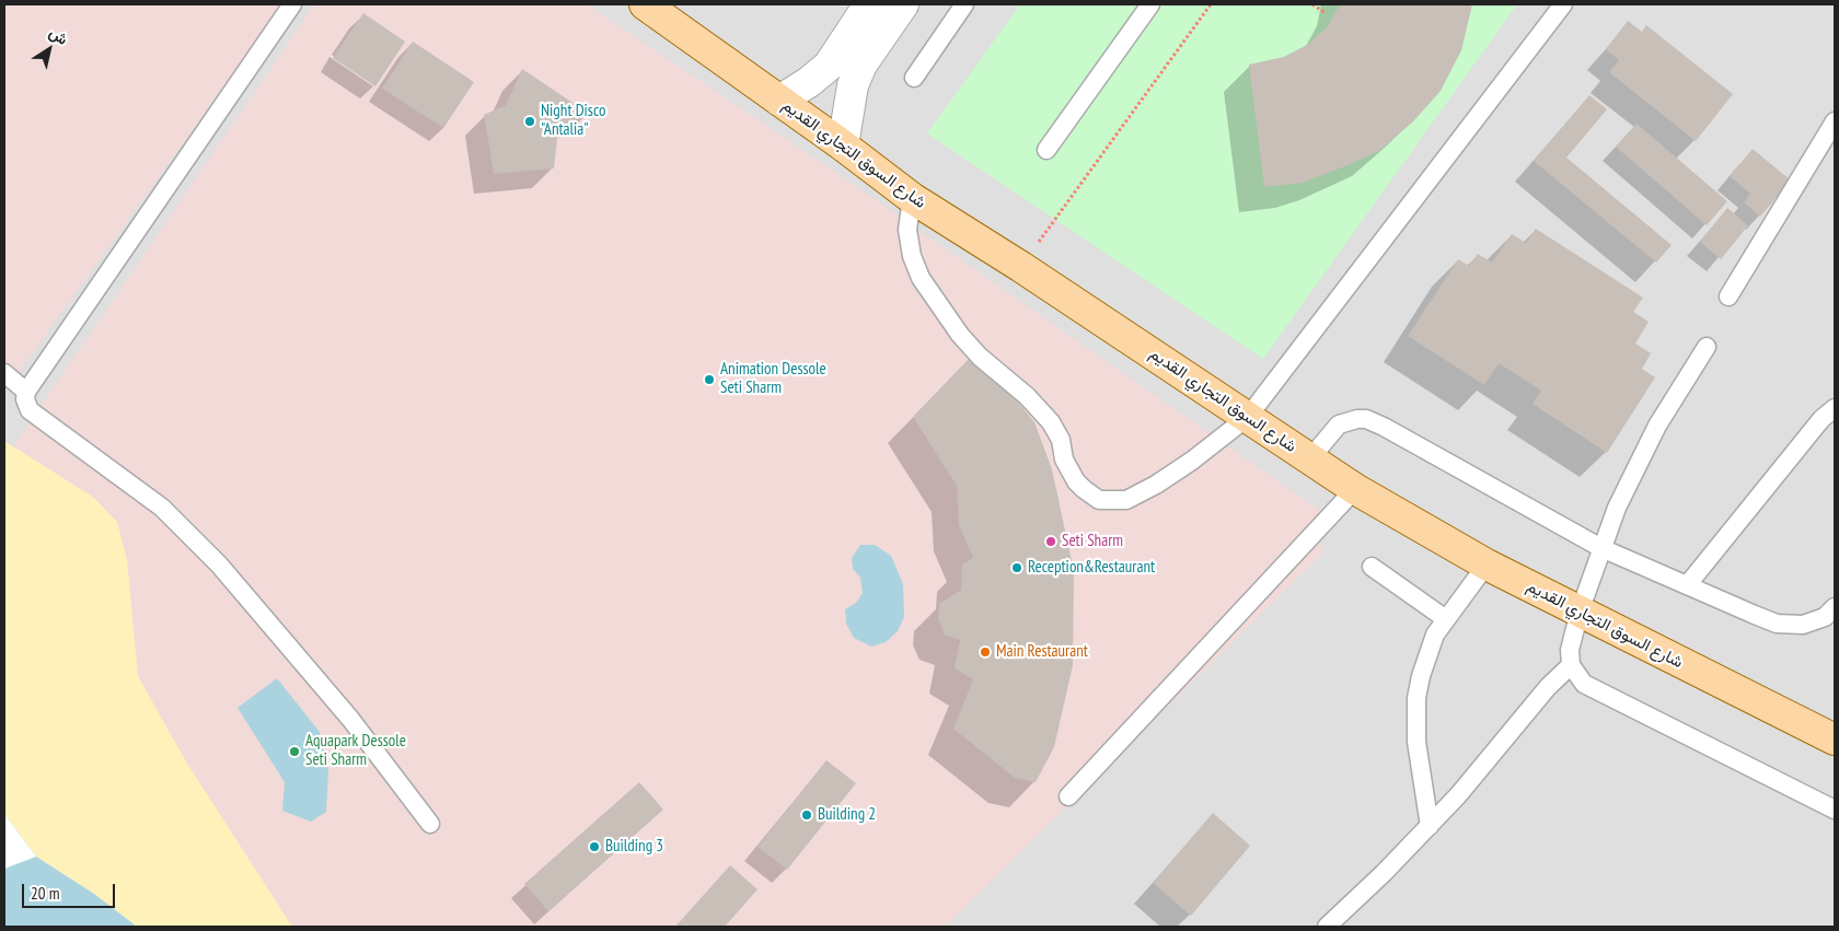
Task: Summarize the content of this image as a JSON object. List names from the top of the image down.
{
  "streets": {
    "main road": ["شارع السوق التجاري القديم"]
  },
  "places": [
    "Night Disco \"Antalia\"",
    "Animation Dessole Seti Sharm",
    "Seti Sharm",
    "Reception&Restaurant",
    "Main Restaurant",
    "Aquapark Dessole Seti Sharm",
    "Building 2",
    "Building 3"
  ],
  "scale_bar": "20 m",
  "north": "top right"
}
